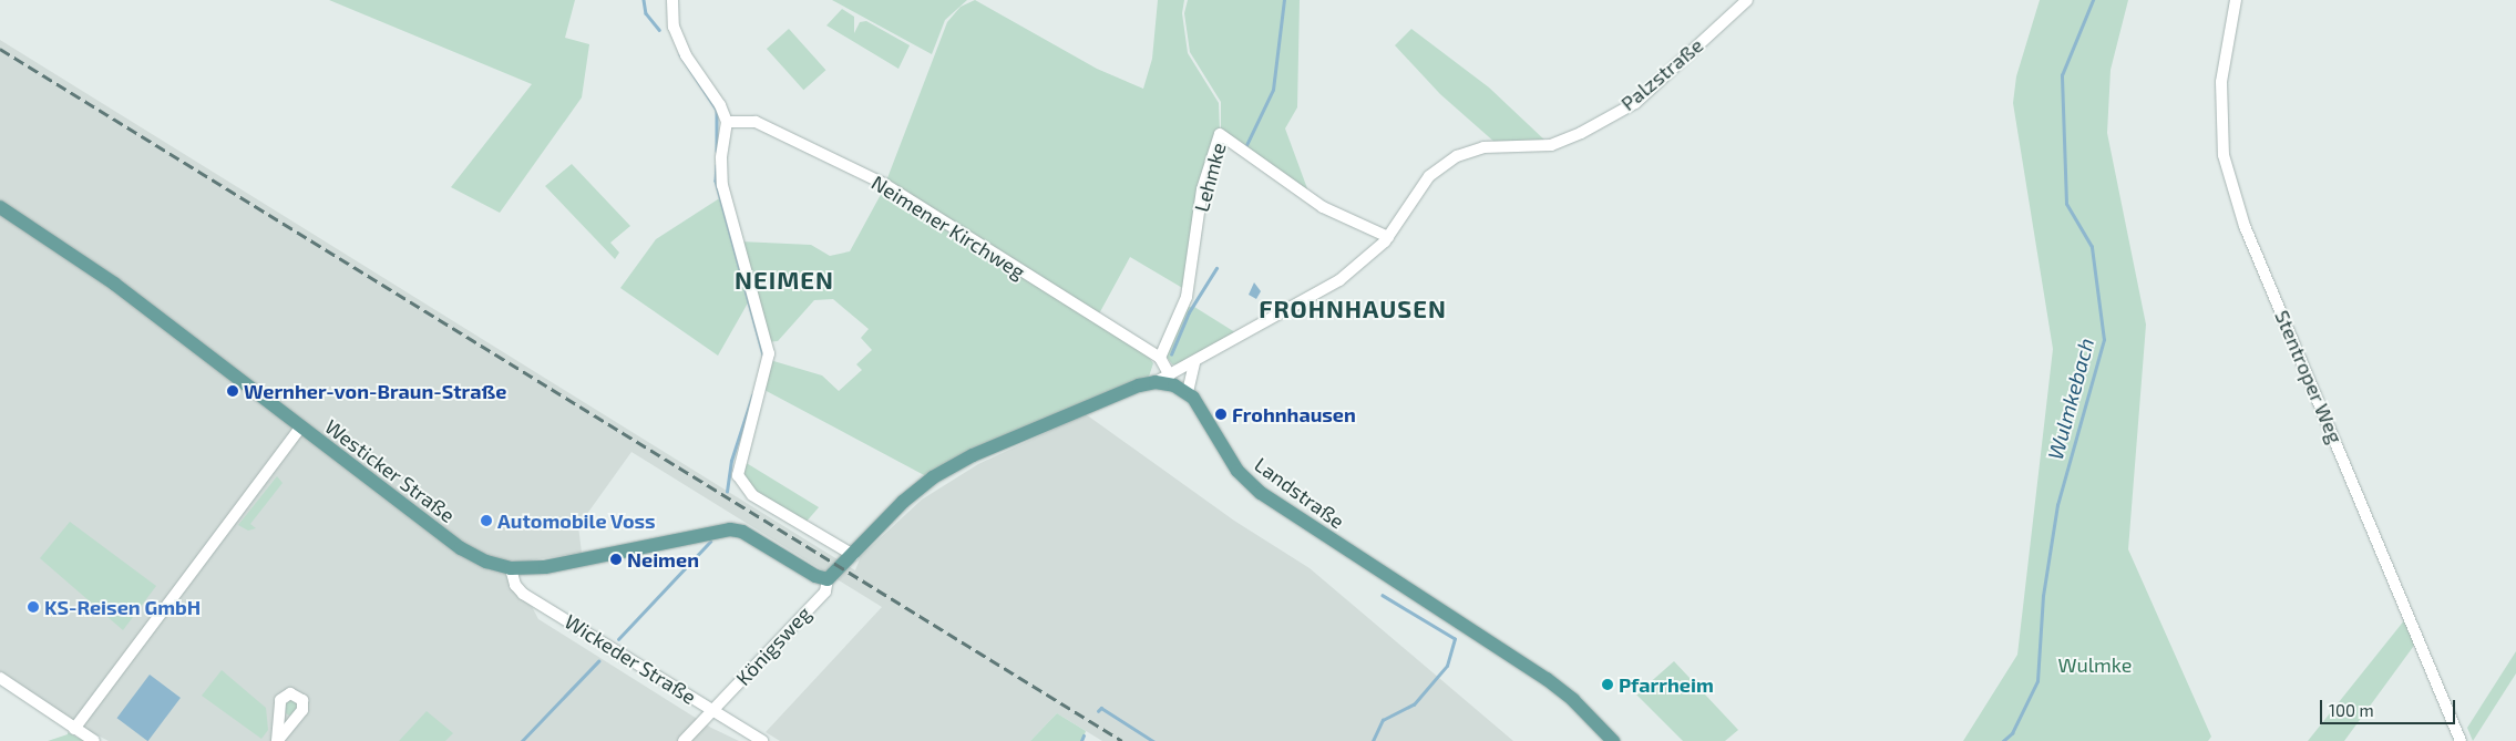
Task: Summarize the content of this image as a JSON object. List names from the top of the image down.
{
  "streets": {
    "main road": ["Westicker Straße", "Landstraße"],
    "street": [
      "Palzstraße",
      "Lehmke",
      "Neimener Kirchweg",
      "Stentroper Weg",
      "Königsweg",
      "Wickeder Straße"
    ]
  },
  "crossings": [
    ["Palzstraße", "Lehmke"],
    ["Lehmke", "Neimener Kirchweg"],
    ["Westicker Straße", "Königsweg"],
    ["Westicker Straße", "Wickeder Straße"],
    ["Königsweg", "Wickeder Straße"]
  ],
  "districts": ["NEIMEN", "FROHNHAUSEN"],
  "water": ["Wulmkebach"],
  "parks": ["Wulmke"],
  "places": [
    "Wernher-von-Braun-Straße",
    "Frohnhausen",
    "Automobile Voss",
    "Neimen",
    "KS-Reisen GmbH",
    "Pfarrheim"
  ],
  "scale_bar": "100 m"
}
